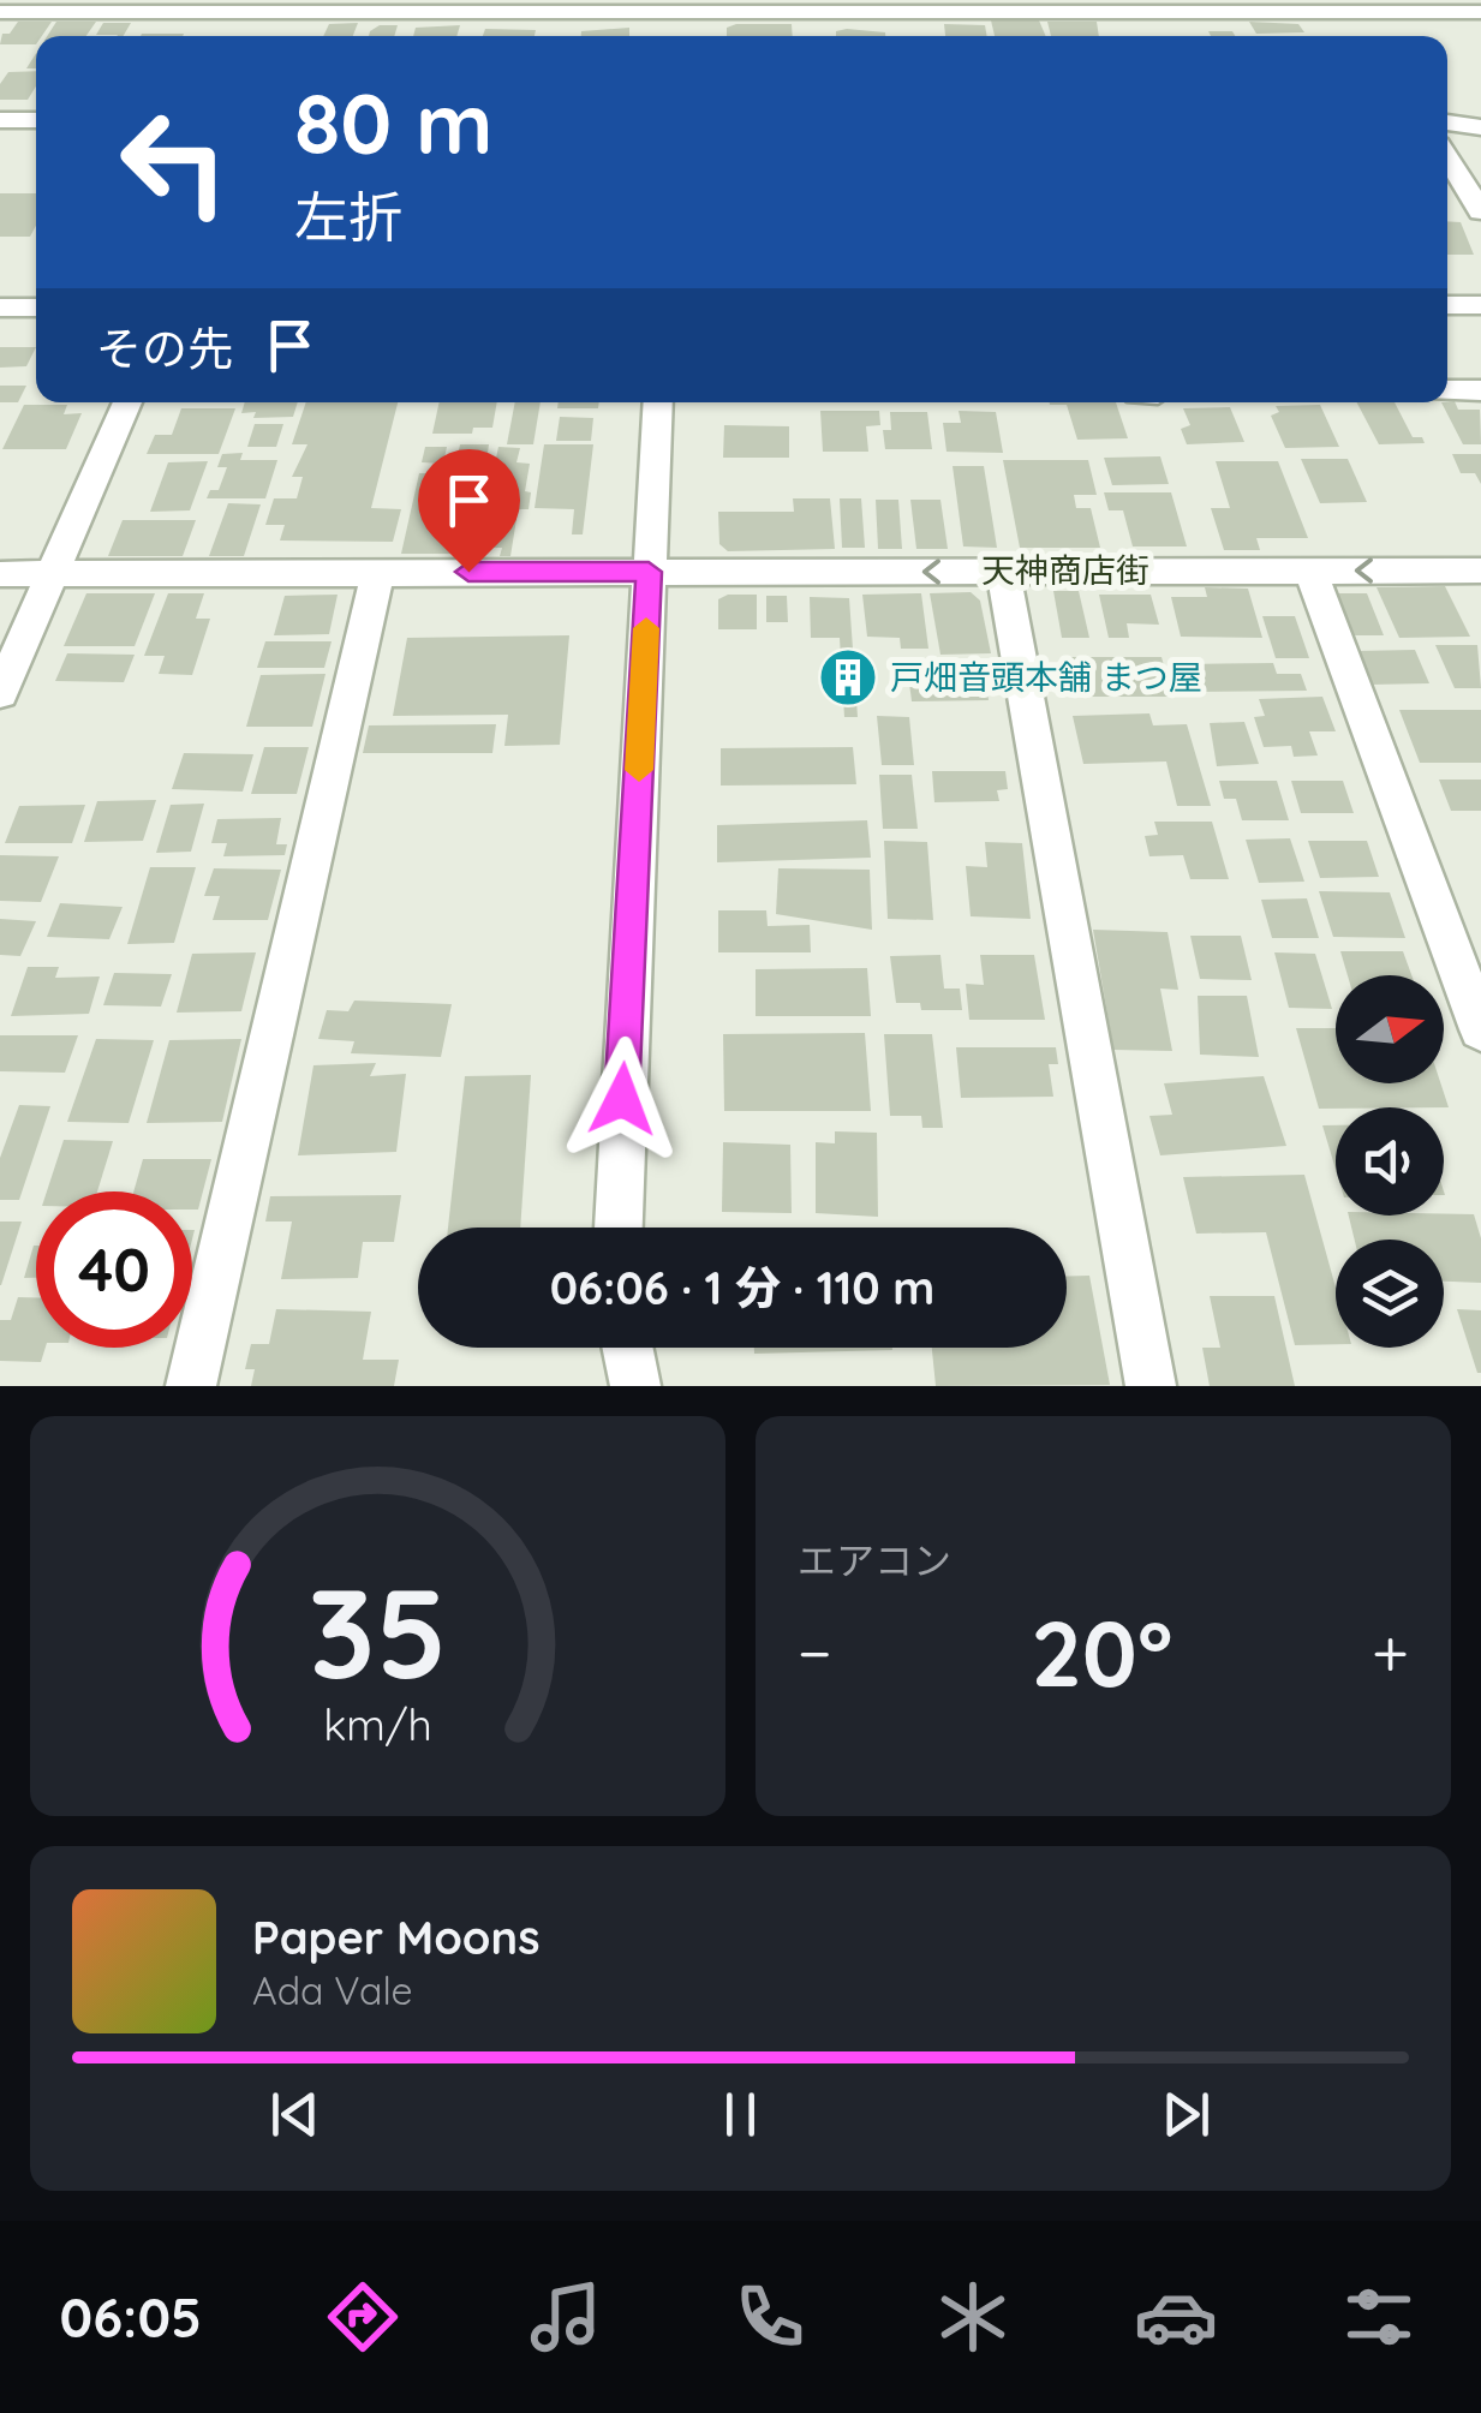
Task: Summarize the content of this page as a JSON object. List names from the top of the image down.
{
  "streets": {
    "street": ["天神商店街"]
  },
  "one_way": ["天神商店街"],
  "places": {
    "building": ["戸畑音頭本舗 まつ屋"]
  },
  "north": "right",
  "page": {
    "turn": ["80 m", "左折"],
    "then": "その先",
    "limit": "40",
    "trip": "06:06 · 1 分 · 110 m",
    "tile": "エアコン",
    "heat": ["−", "20°", "+"],
    "song": ["Paper Moons", "Ada Vale"],
    "tabs": "06:05",
    "gauge": ["35", "km/h"]
  }
}
